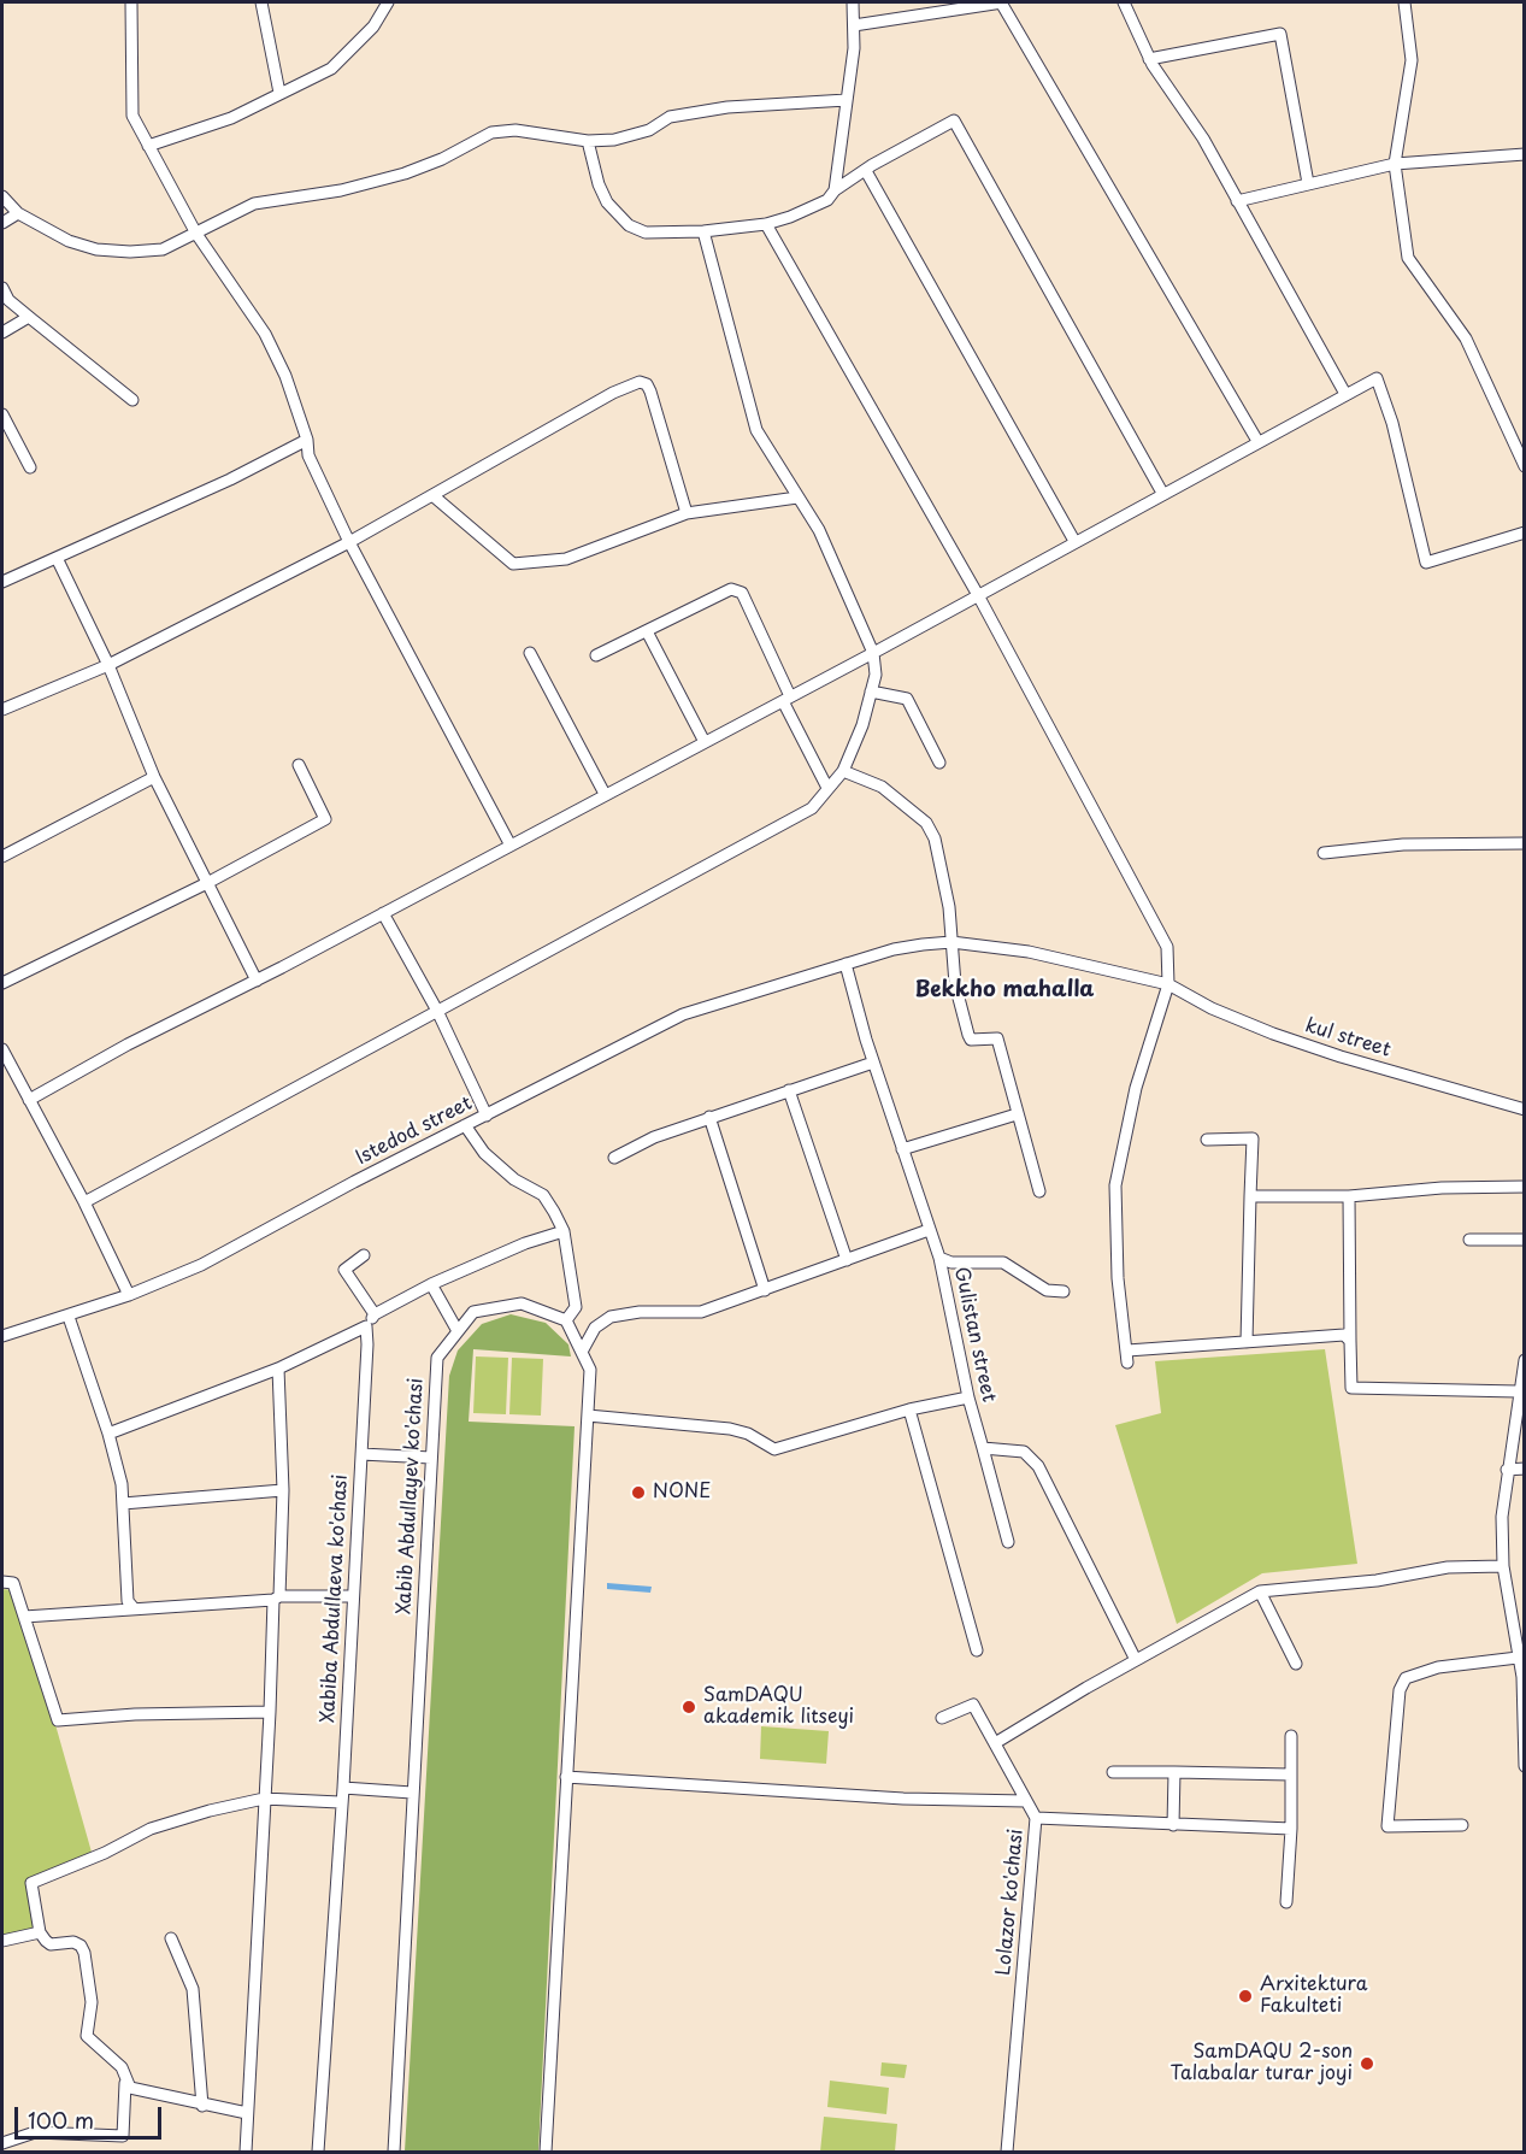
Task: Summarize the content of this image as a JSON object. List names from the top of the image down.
{
  "streets": {
    "street": [
      "kul street",
      "Istedod street",
      "Gulistan street",
      "Xabib Abdullayev ko'chasi",
      "Xabiba Abdullaeva ko'chasi",
      "Lolazor ko'chasi"
    ]
  },
  "crossings": [
    ["kul street", "Istedod street"],
    ["Istedod street", "Gulistan street"]
  ],
  "districts": ["Bekkho mahalla"],
  "places": [
    "NONE",
    "SamDAQU akademik litseyi",
    "Arxitektura Fakulteti",
    "SamDAQU 2-son Talabalar turar joyi"
  ],
  "scale_bar": "100 m"
}
